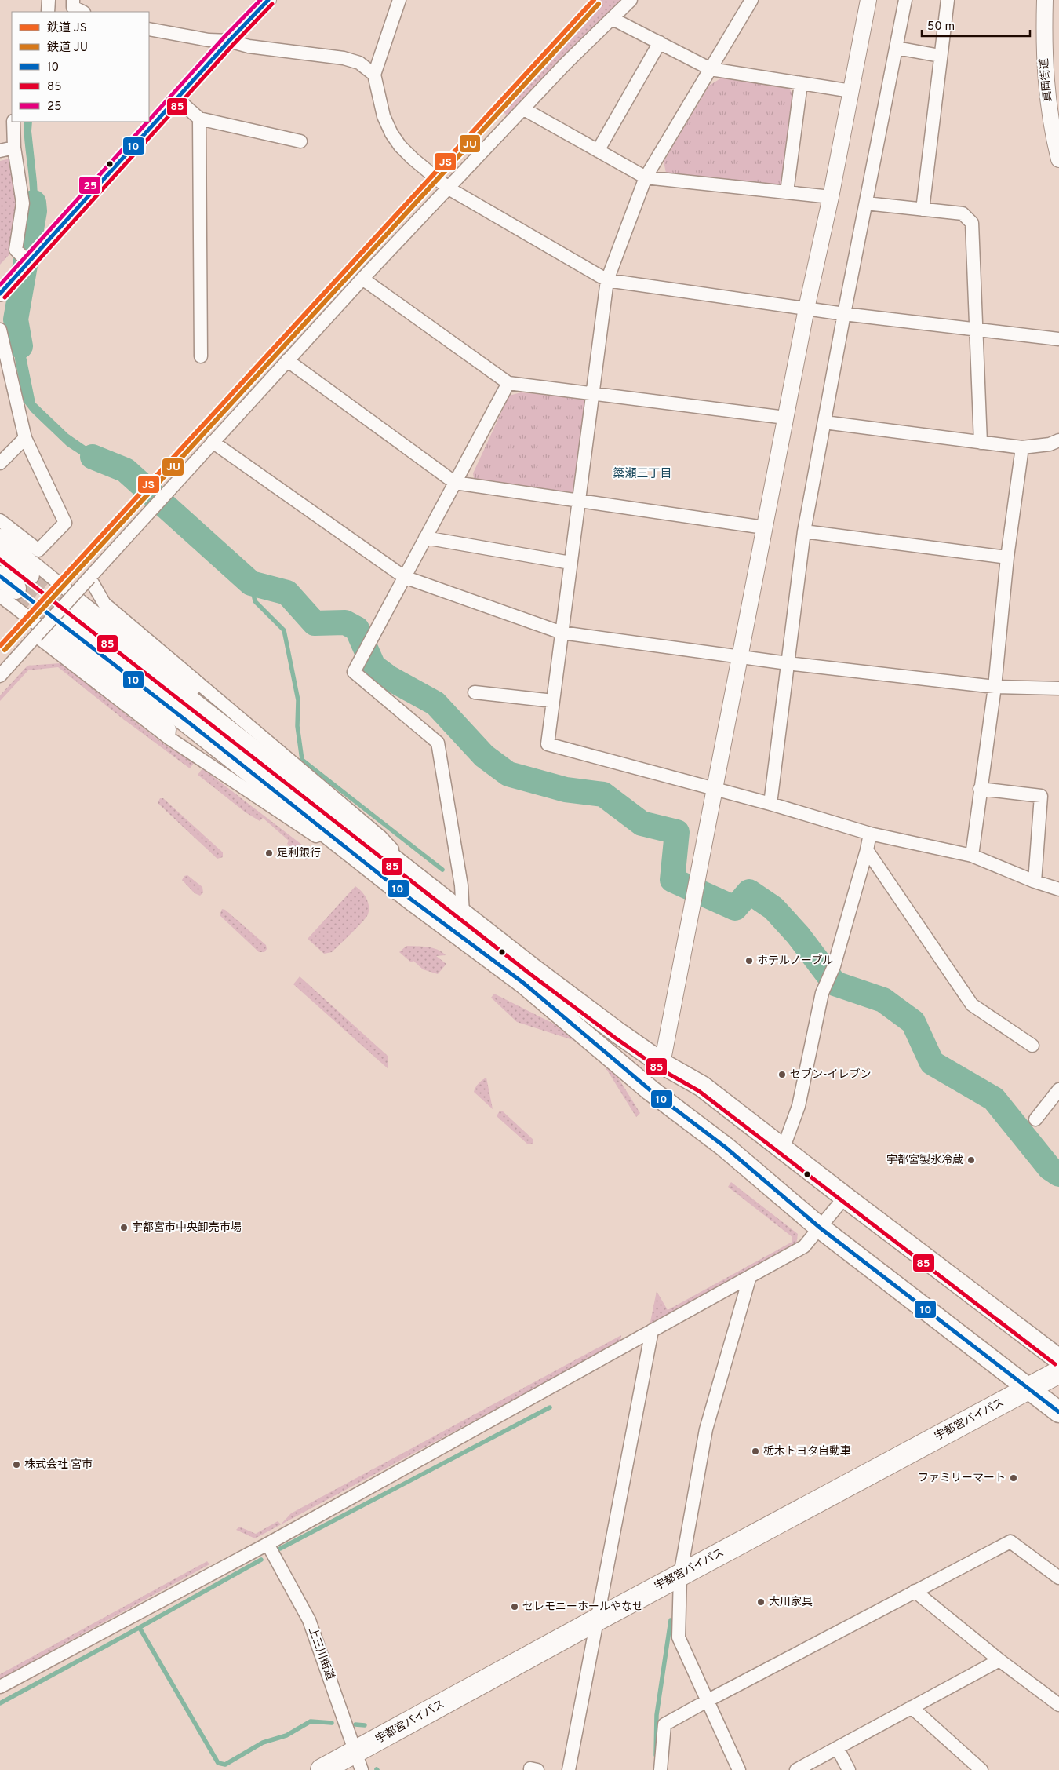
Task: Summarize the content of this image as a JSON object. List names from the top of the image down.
{
  "streets": {
    "highway": ["宇都宮バイパス"],
    "street": ["真岡街道", "上三川街道"]
  },
  "crossings": [
    ["宇都宮バイパス", "上三川街道"]
  ],
  "districts": ["簗瀬三丁目"],
  "places": [
    "足利銀行",
    "ホテルノーブル",
    "セブン-イレブン",
    "宇都宮製氷冷蔵",
    "宇都宮市中央卸売市場",
    "栃木トヨタ自動車",
    "株式会社 宮市",
    "ファミリーマート",
    "大川家具",
    "セレモニーホールやなせ"
  ],
  "lines": [
    "rail line JS",
    "transit line 10",
    "transit line 25",
    "rail line JU",
    "transit line 85"
  ],
  "legend": [
    "鉄道 JS",
    "鉄道 JU",
    "10",
    "85",
    "25"
  ],
  "scale_bar": "50 m"
}
